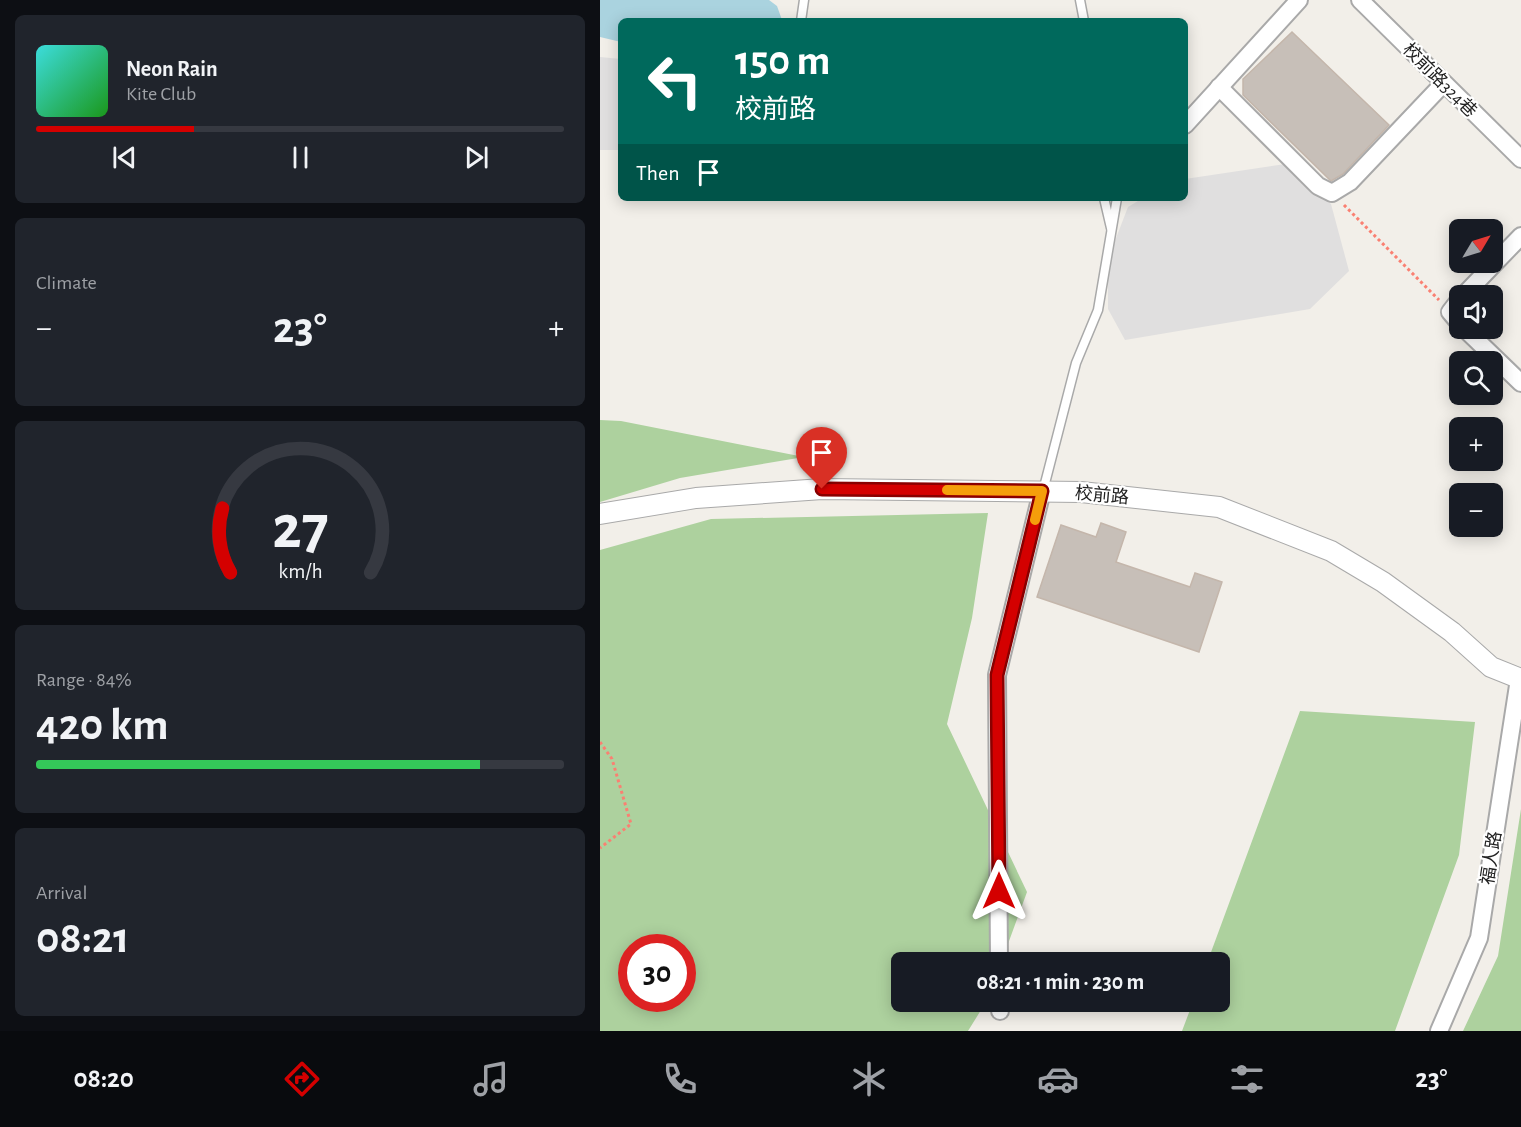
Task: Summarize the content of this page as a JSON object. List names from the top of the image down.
{
  "streets": {
    "street": ["校前路324巷", "校前路", "福人路"]
  },
  "crossings": [
    ["校前路", "福人路"]
  ],
  "north": "top right",
  "page": {
    "turn": ["150 m", "校前路"],
    "song": ["Neon Rain", "Kite Club"],
    "then": "Then",
    "tile": [
      "Climate",
      ["Range · 84%", "420 km"],
      ["Arrival", "08:21"]
    ],
    "map_buttons": ["+", "−"],
    "heat": ["−", "23°", "+"],
    "limit": "30",
    "trip": "08:21 · 1 min · 230 m",
    "tabs": ["08:20", "23°"],
    "gauge": ["27", "km/h"]
  }
}
